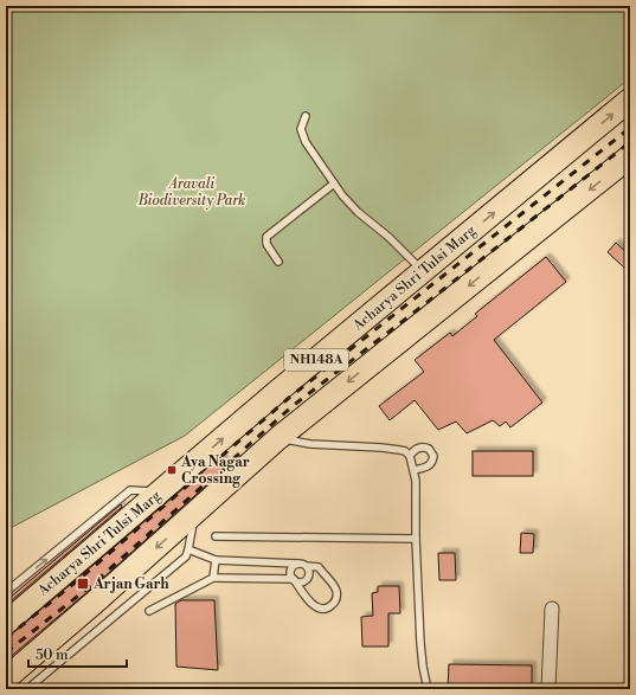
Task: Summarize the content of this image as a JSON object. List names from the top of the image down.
{
  "streets": {
    "highway": ["Acharya Shri Tulsi Marg", "NH148A"]
  },
  "parks": ["Aravali Biodiversity Park"],
  "places": {
    "transit": ["Aya Nagar Crossing", "Arjan Garh"]
  },
  "scale_bar": "50 m"
}
